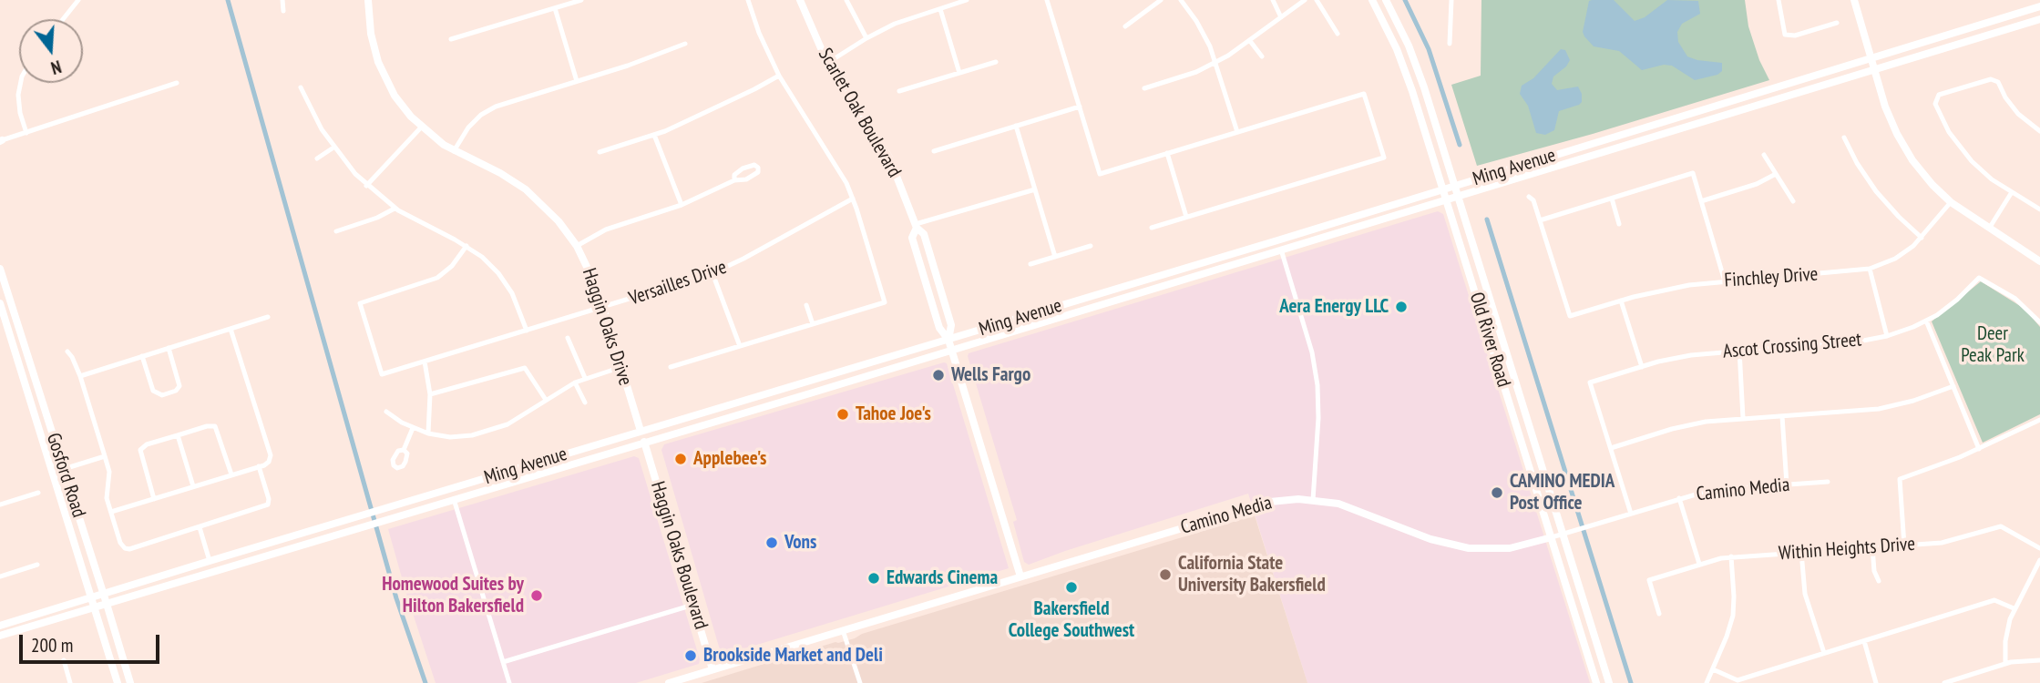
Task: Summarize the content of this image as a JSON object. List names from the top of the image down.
{
  "streets": {
    "main road": [
      "Scarlet Oak Boulevard",
      "Ming Avenue",
      "Haggin Oaks Drive",
      "Old River Road",
      "Gosford Road",
      "Camino Media",
      "Haggin Oaks Boulevard"
    ],
    "street": [
      "Finchley Drive",
      "Versailles Drive",
      "Ascot Crossing Street",
      "Within Heights Drive"
    ]
  },
  "crossings": [
    ["Scarlet Oak Boulevard", "Ming Avenue"],
    ["Scarlet Oak Boulevard", "Camino Media"],
    ["Ming Avenue", "Haggin Oaks Drive"],
    ["Ming Avenue", "Old River Road"],
    ["Ming Avenue", "Gosford Road"],
    ["Ming Avenue", "Haggin Oaks Boulevard"],
    ["Versailles Drive", "Haggin Oaks Drive"],
    ["Haggin Oaks Drive", "Haggin Oaks Boulevard"],
    ["Old River Road", "Camino Media"],
    ["Camino Media", "Haggin Oaks Boulevard"]
  ],
  "parks": ["Deer Peak Park"],
  "places": [
    "Aera Energy LLC",
    "Wells Fargo",
    "Tahoe Joe's",
    "Applebee's",
    "CAMINO MEDIA Post Office",
    "Vons",
    "California State University Bakersfield",
    "Edwards Cinema",
    "Bakersfield College Southwest",
    "Homewood Suites by Hilton Bakersfield",
    "Brookside Market and Deli"
  ],
  "scale_bar": "200 m",
  "north": "bottom"
}
